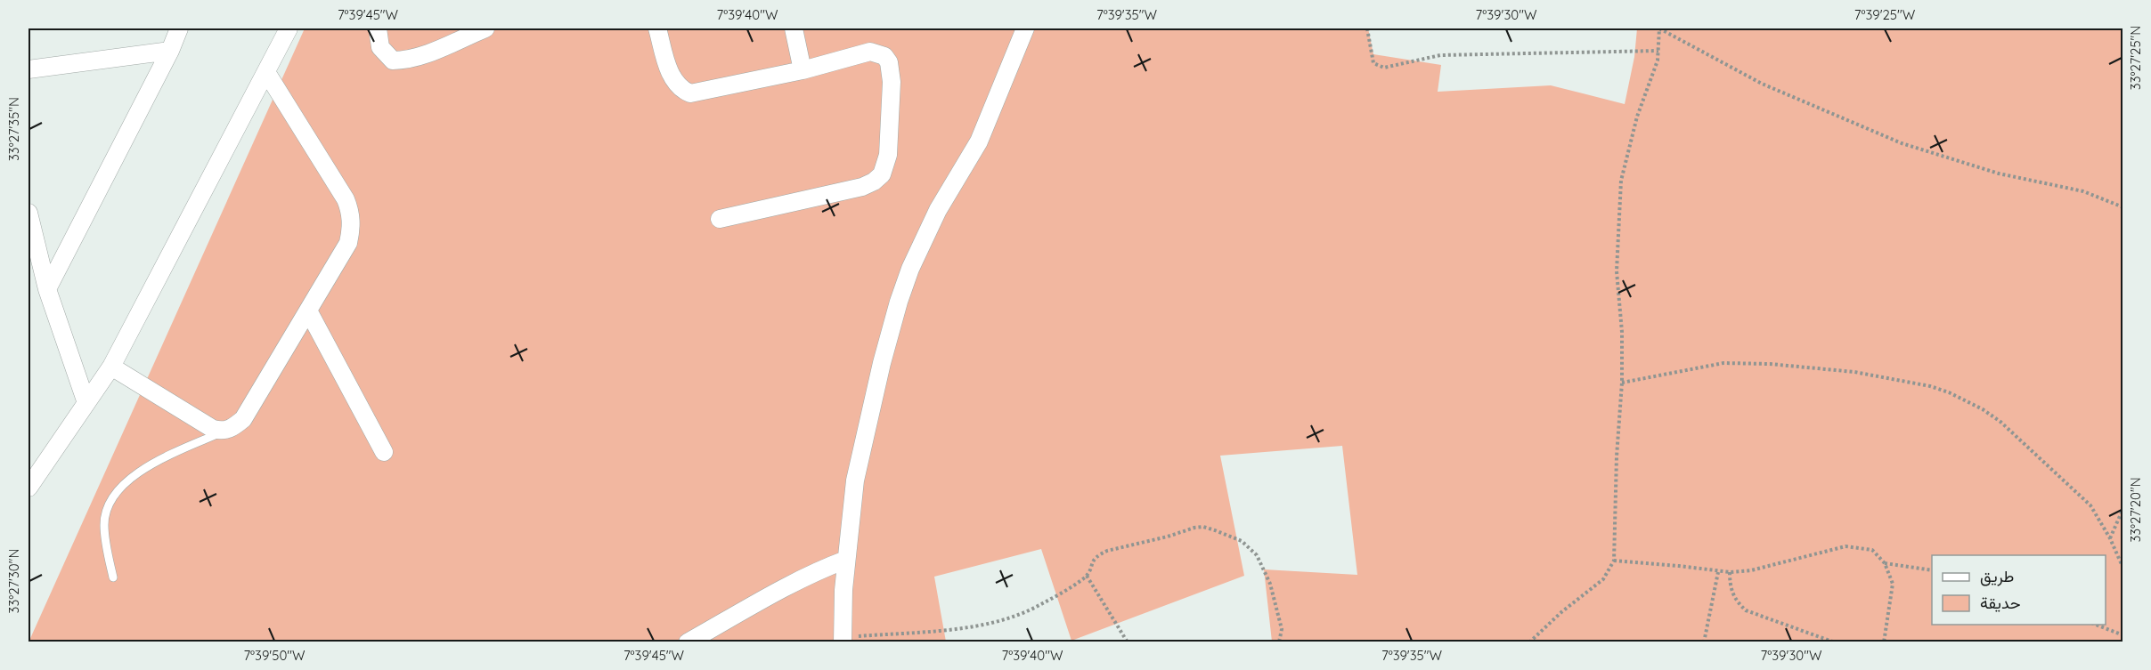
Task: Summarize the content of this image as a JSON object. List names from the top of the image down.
{
  "legend": ["طريق", "حديقة"],
  "coordinates": [
    "7°39'45\"W",
    "7°39'40\"W",
    "7°39'35\"W",
    "7°39'30\"W",
    "7°39'25\"W",
    "33°27'25\"N",
    "33°27'35\"N",
    "33°27'20\"N",
    "33°27'30\"N",
    "7°39'50\"W"
  ]
}
